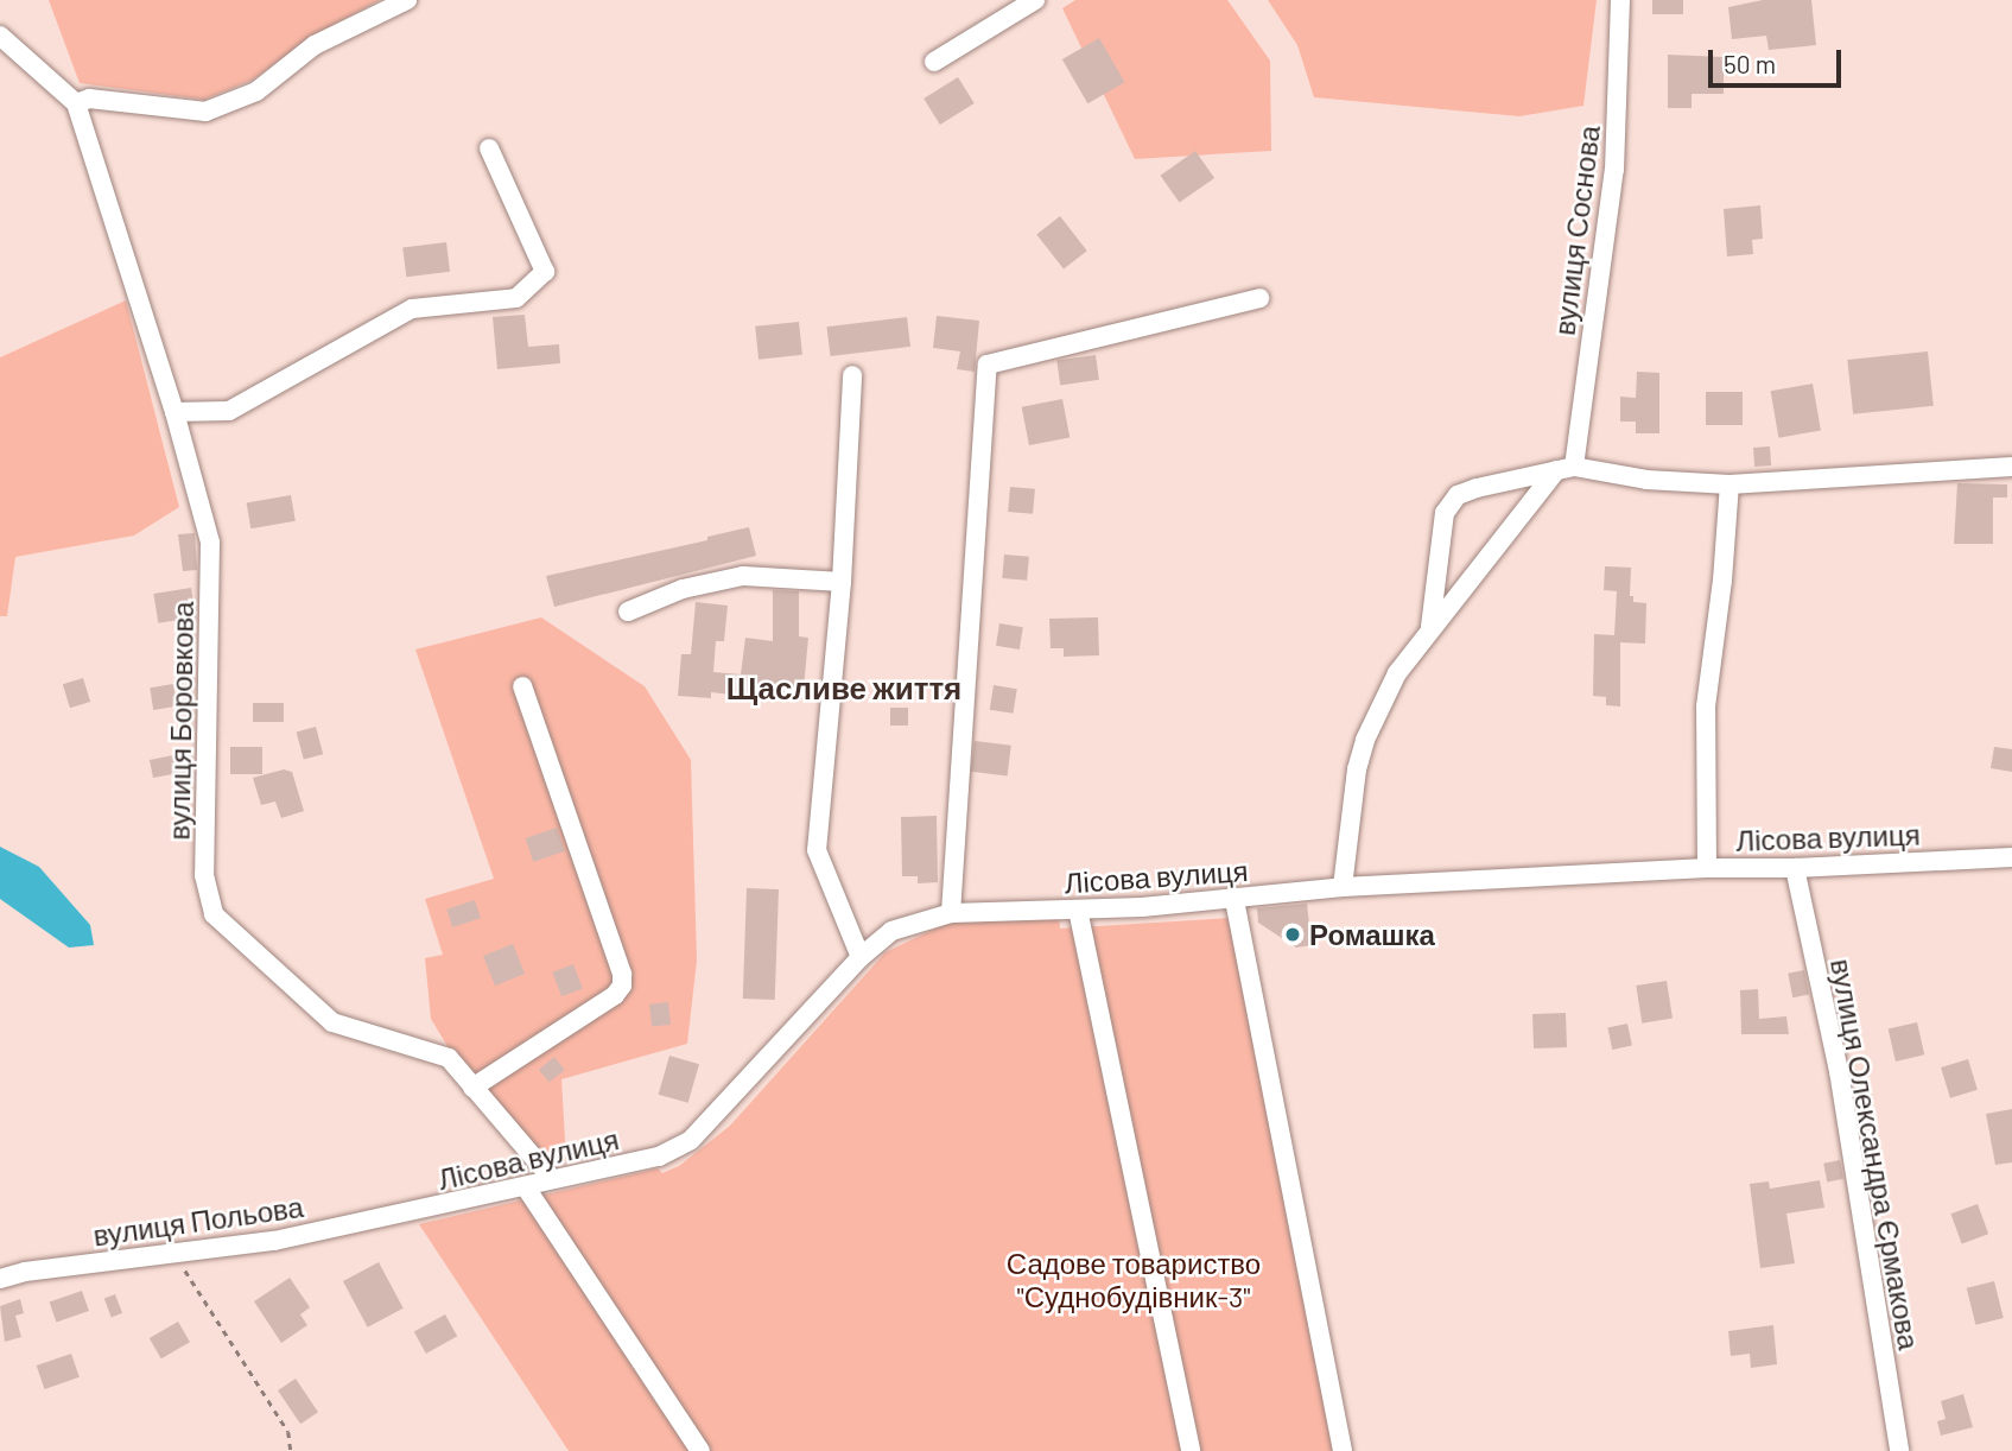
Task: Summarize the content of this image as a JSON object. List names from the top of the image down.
{
  "streets": {
    "street": [
      "вулиця Соснова",
      "вулиця Боровкова",
      "Лісова вулиця",
      "вулиця Олександра Єрмакова",
      "вулиця Польова"
    ]
  },
  "crossings": [
    ["вулиця Боровкова", "Лісова вулиця"],
    ["Лісова вулиця", "вулиця Олександра Єрмакова"],
    ["Лісова вулиця", "вулиця Польова"]
  ],
  "districts": ["Щасливе життя"],
  "parks": ["Садове товариство \"Суднобудівник-3\""],
  "places": ["Ромашка"],
  "scale_bar": "50 m"
}
